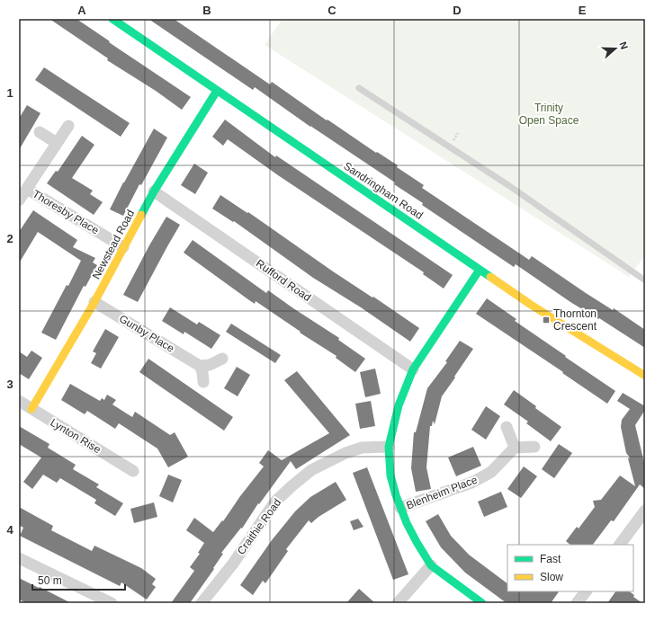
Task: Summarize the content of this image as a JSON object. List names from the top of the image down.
{
  "streets": {
    "street": [
      "Sandringham Road",
      "Thoresby Place",
      "Newstead Road",
      "Rufford Road",
      "Gunby Place",
      "Lynton Rise",
      "Blenheim Place",
      "Craithie Road"
    ]
  },
  "crossings": [
    ["Sandringham Road", "Newstead Road"],
    ["Thoresby Place", "Newstead Road"],
    ["Newstead Road", "Rufford Road"],
    ["Newstead Road", "Gunby Place"],
    ["Newstead Road", "Lynton Rise"]
  ],
  "parks": ["Trinity Open Space"],
  "places": {
    "transit": ["Thornton Crescent"]
  },
  "legend": ["Fast", "Slow"],
  "scale_bar": "50 m",
  "north": "right",
  "grid": {
    "columns": [
      "A",
      "B",
      "C",
      "D",
      "E"
    ],
    "rows": [
      "1",
      "2",
      "3",
      "4"
    ]
  }
}
